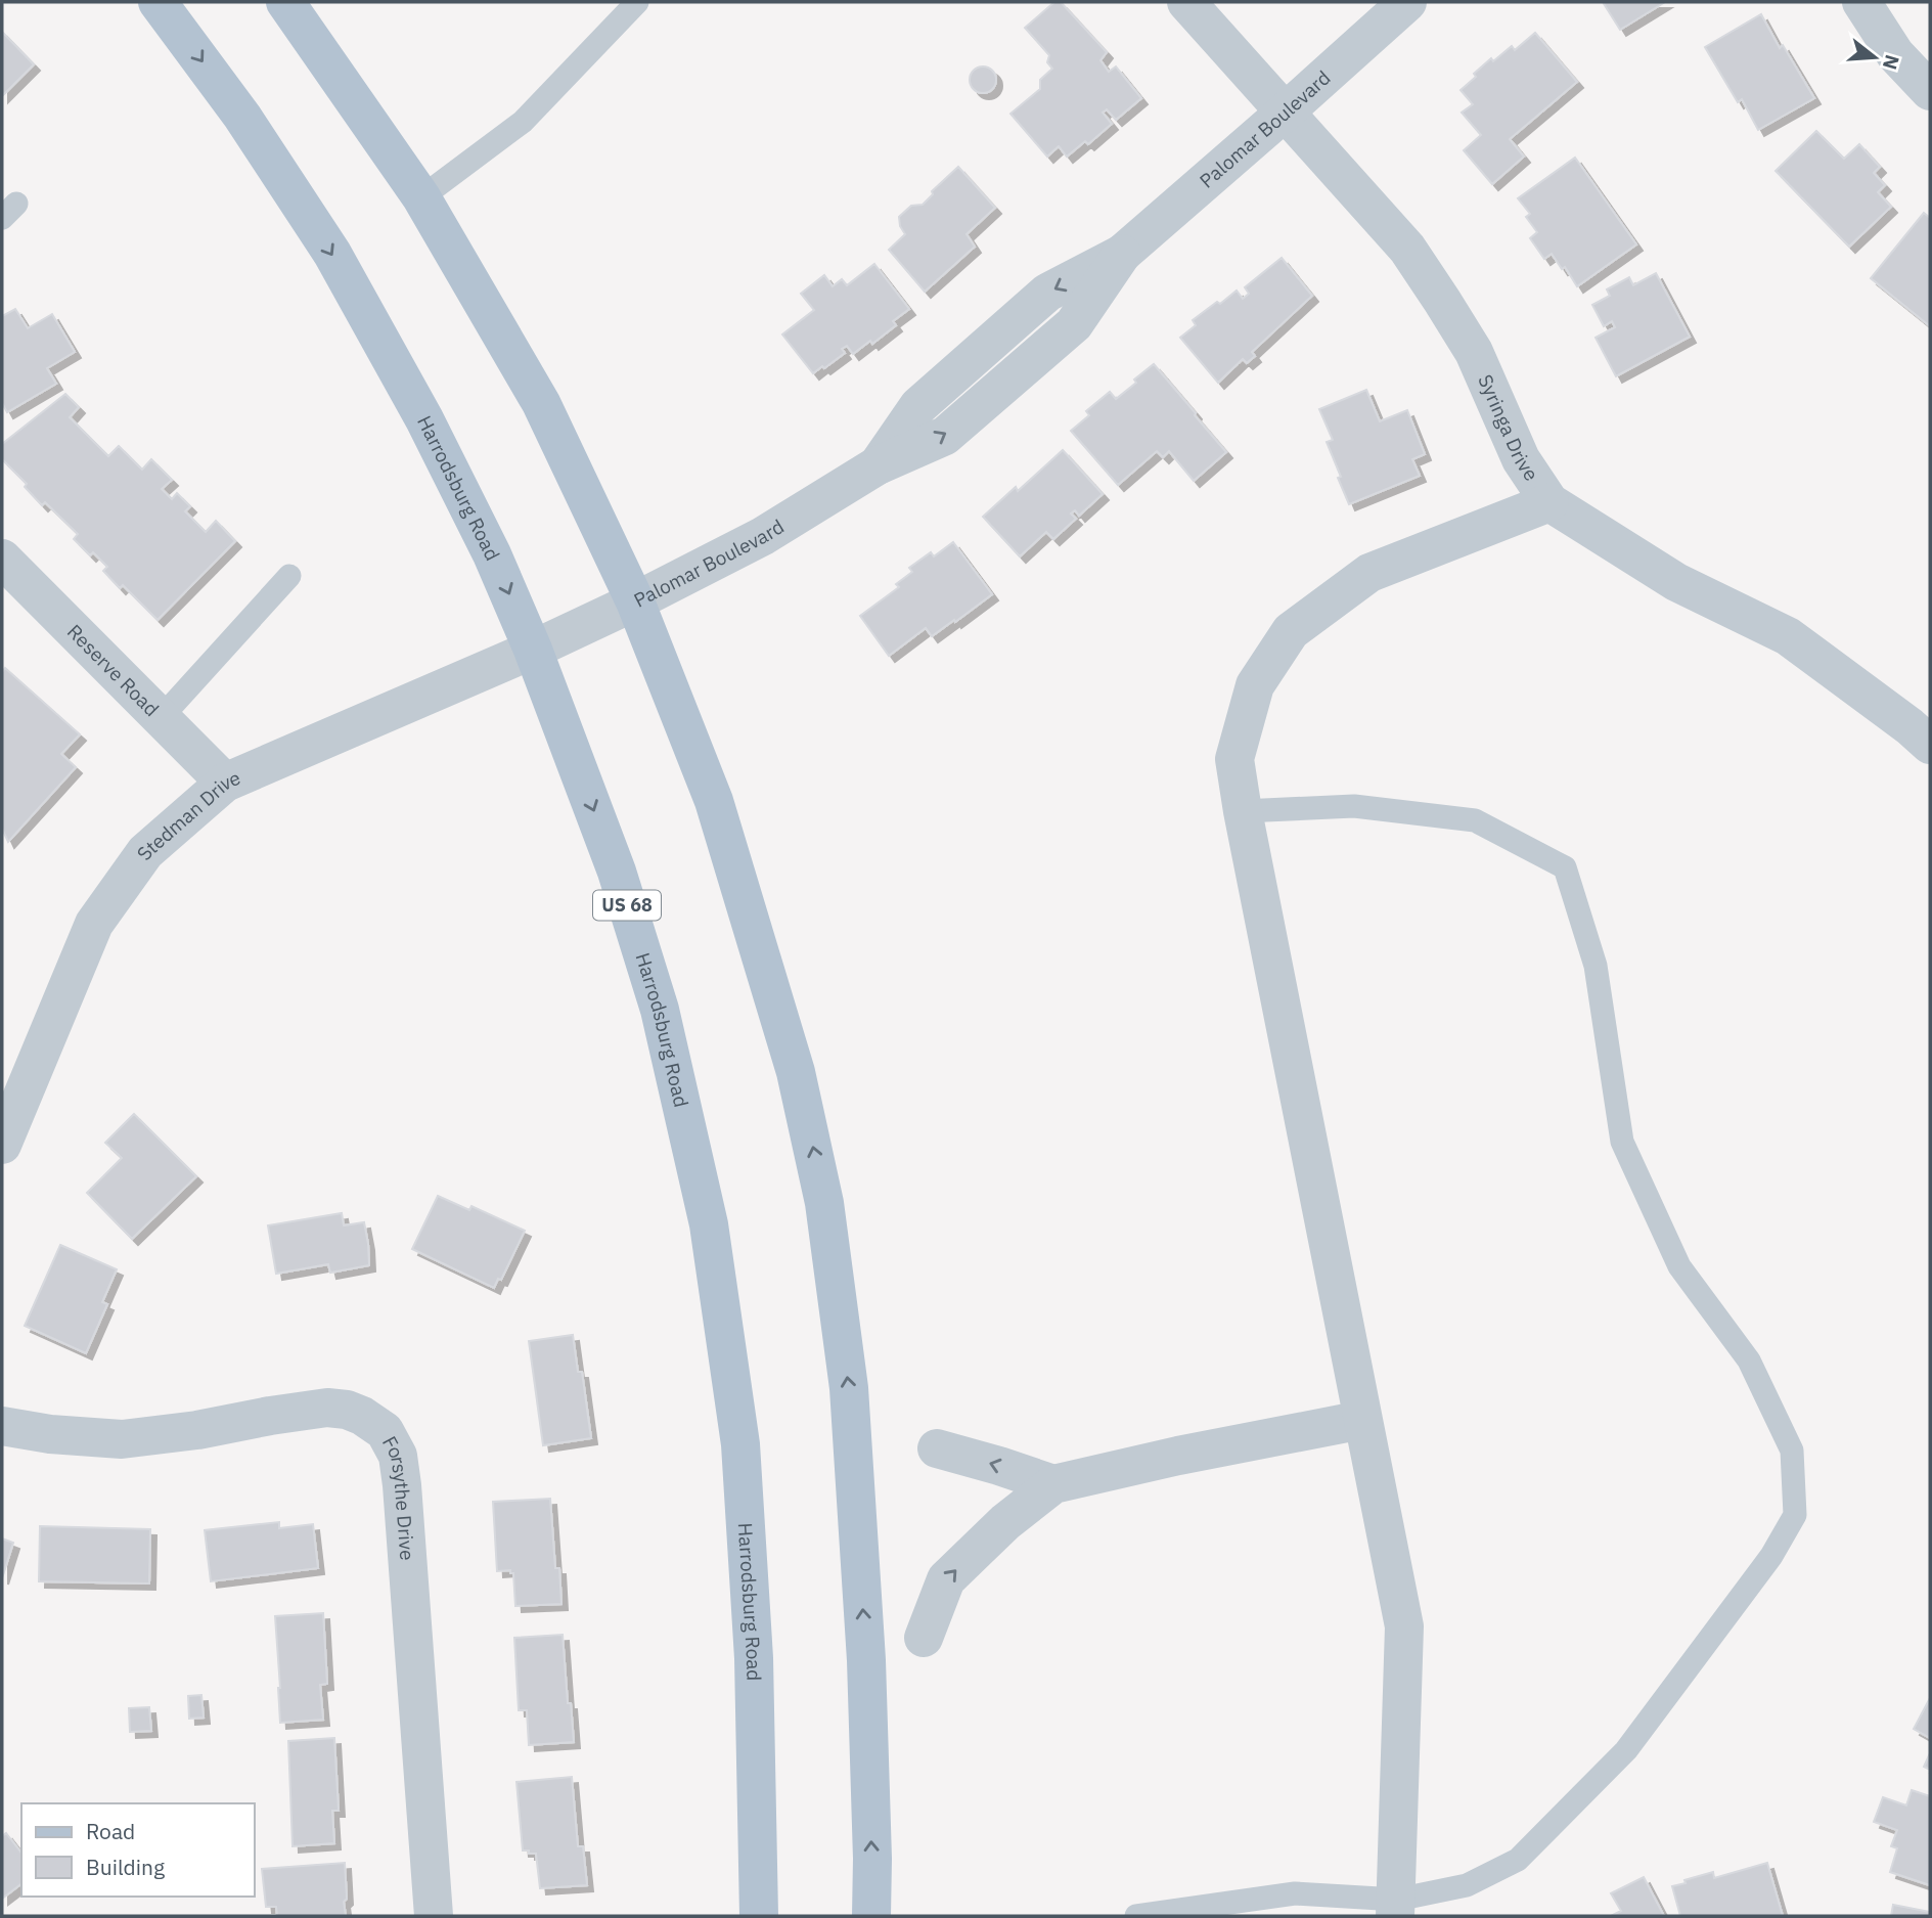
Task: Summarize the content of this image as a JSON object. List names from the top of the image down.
{
  "streets": {
    "main road": ["Harrodsburg Road", "US 68"],
    "street": [
      "Palomar Boulevard",
      "Syringa Drive",
      "Reserve Road",
      "Stedman Drive",
      "Forsythe Drive"
    ]
  },
  "crossings": [
    ["Palomar Boulevard", "Syringa Drive"],
    ["Palomar Boulevard", "Harrodsburg Road"],
    ["Palomar Boulevard", "Stedman Drive"],
    ["Harrodsburg Road", "Stedman Drive"],
    ["Reserve Road", "Stedman Drive"]
  ],
  "legend": ["Road", "Building"],
  "north": "right"
}
